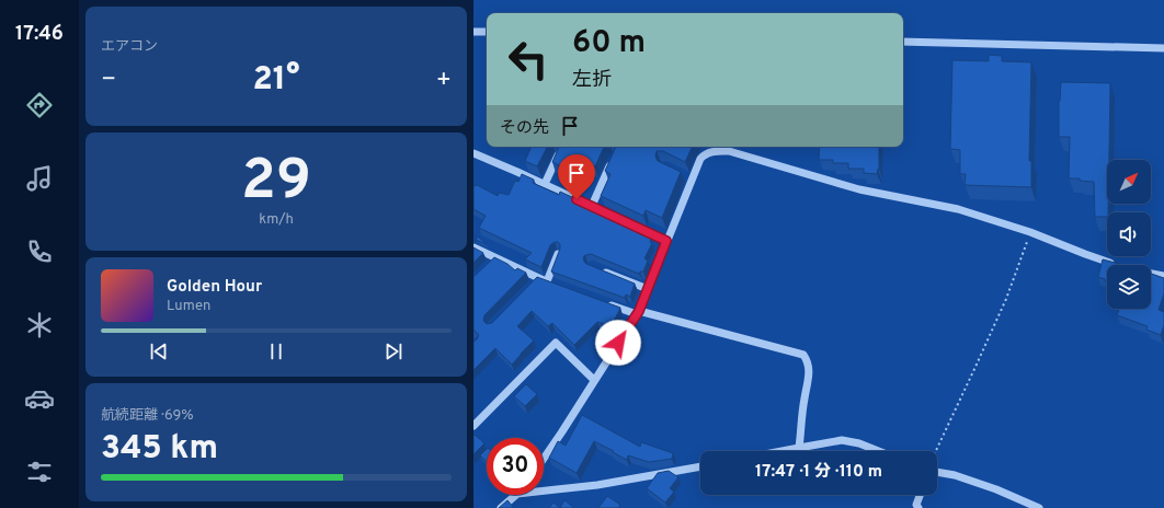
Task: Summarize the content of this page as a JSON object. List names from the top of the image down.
{
  "north": "top right",
  "page": {
    "tabs": "17:46",
    "tile": [
      "エアコン",
      ["29", "km/h"],
      ["航続距離 · 69%", "345 km"]
    ],
    "turn": ["60 m", "左折"],
    "heat": ["−", "21°", "+"],
    "then": "その先",
    "song": ["Golden Hour", "Lumen"],
    "limit": "30",
    "trip": "17:47 · 1 分 · 110 m"
  }
}
